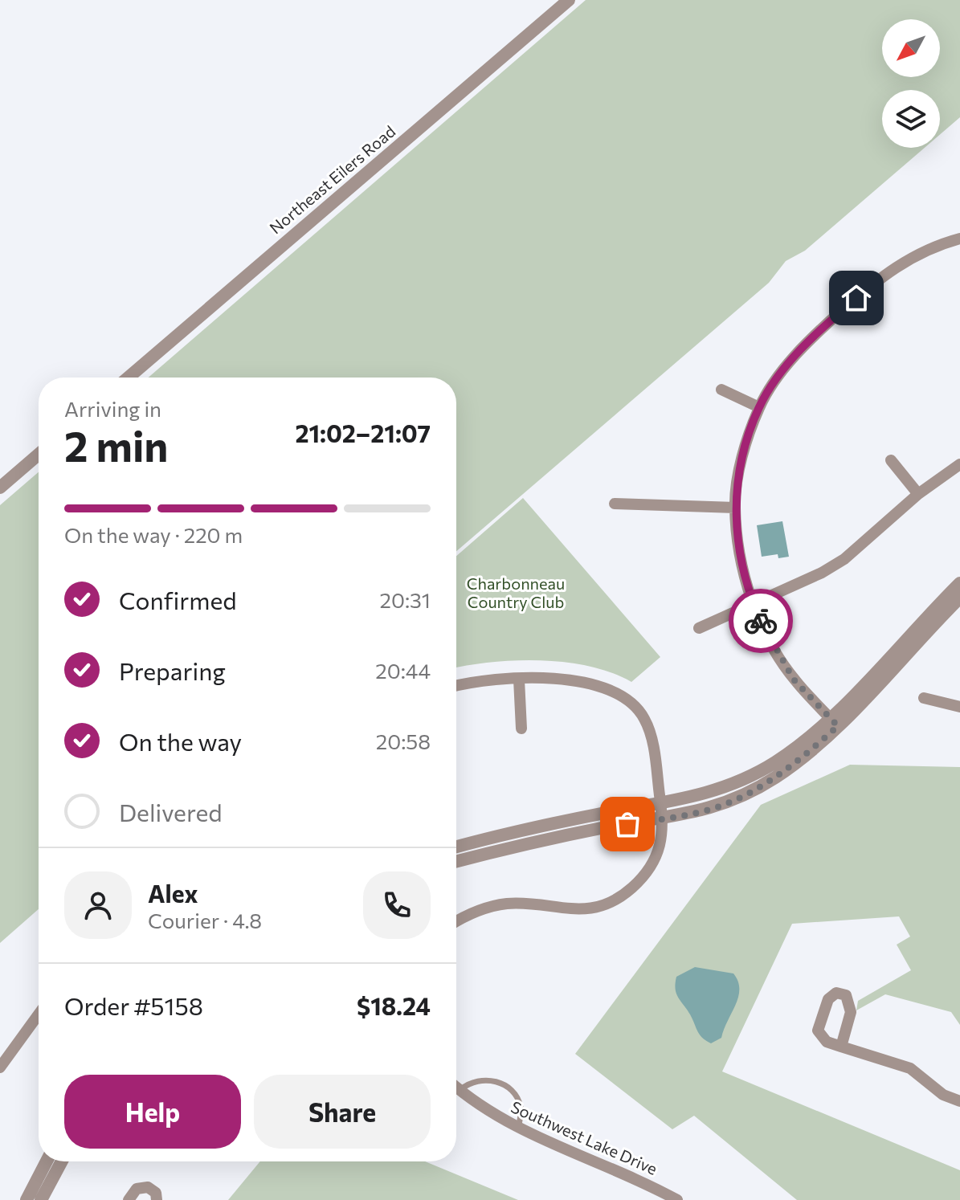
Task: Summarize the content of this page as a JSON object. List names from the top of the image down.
{
  "streets": {
    "street": ["Northeast Eilers Road", "Southwest Lake Drive"]
  },
  "parks": ["Charbonneau Country Club"],
  "north": "bottom left",
  "page": {
    "heading": ["2 min", "Arriving in", "21:02–21:07"],
    "panel": [
      "Alex",
      "Courier · 4.8",
      "Order #5158",
      "$18.24"
    ],
    "bar": "On the way · 220 m",
    "list": [
      ["Confirmed", "20:31"],
      ["Preparing", "20:44"],
      ["On the way", "20:58"],
      "Delivered"
    ],
    "buttons": ["Help", "Share"]
  }
}
